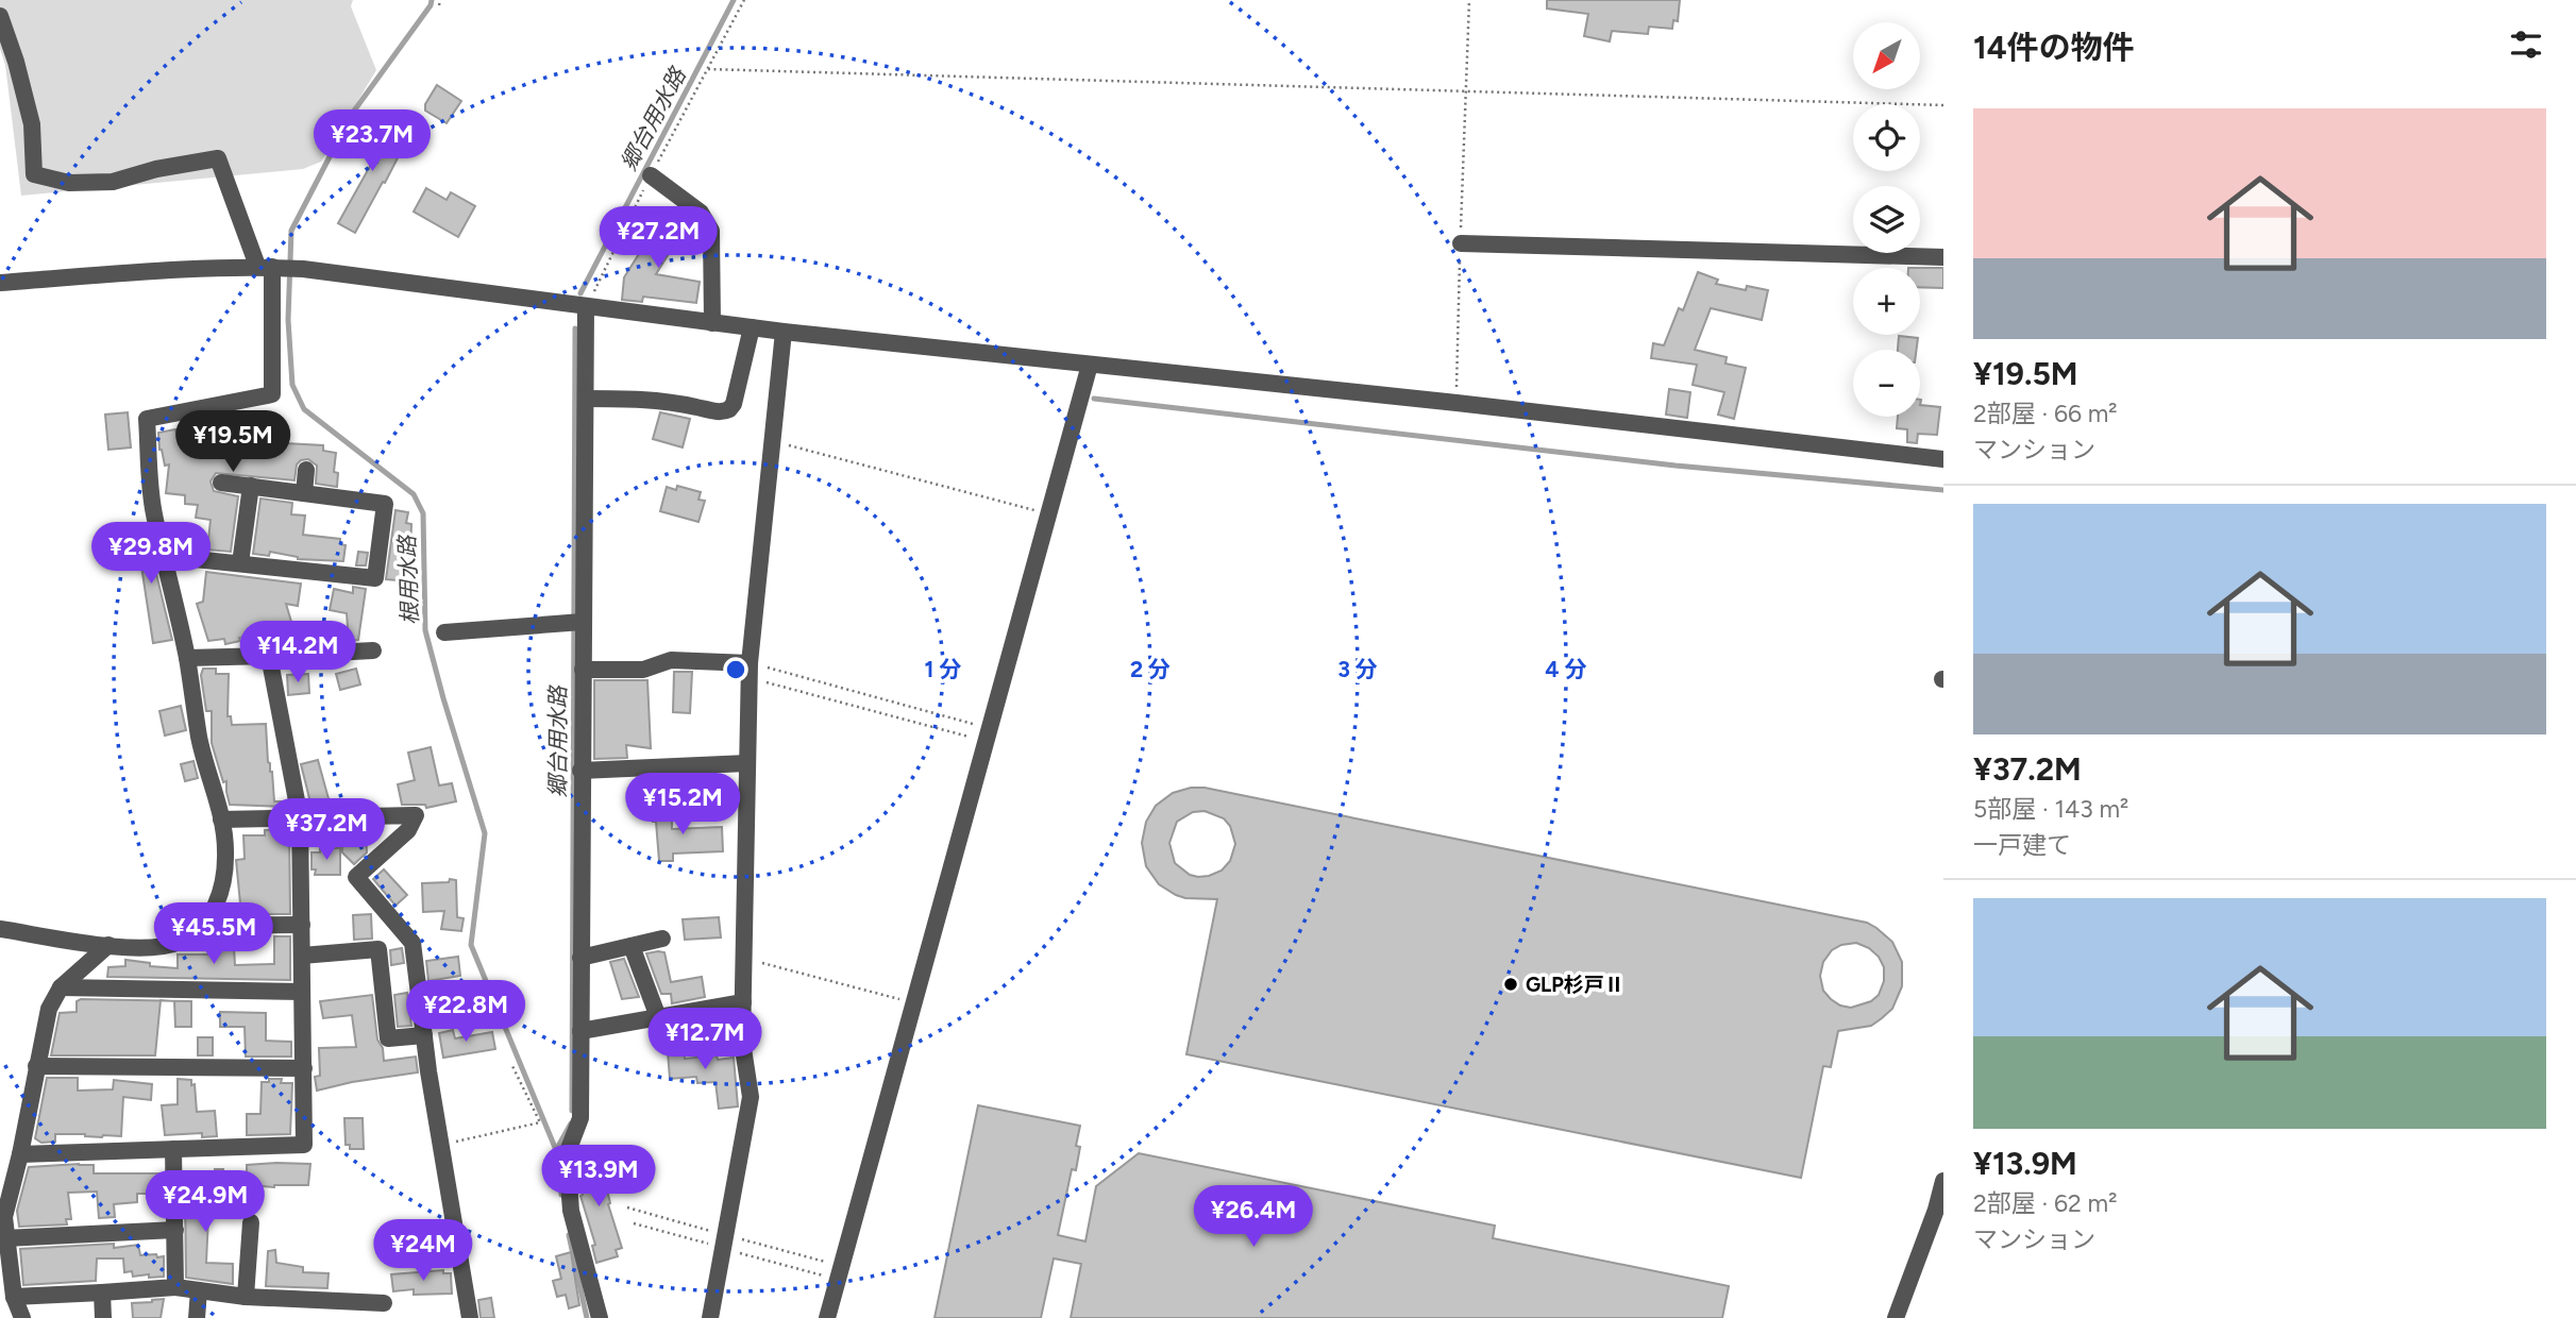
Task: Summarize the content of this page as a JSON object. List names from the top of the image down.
{
  "water": ["郷台用水路", "根用水路"],
  "places": ["GLP杉戸Ⅱ"],
  "north": "bottom left",
  "page": {
    "heading": "14件の物件",
    "map_buttons": ["+", "−"],
    "list": [
      {
        "name": "¥19.5M",
        "note": "2部屋 · 66 m² · マンション"
      },
      {
        "name": "¥37.2M",
        "note": "5部屋 · 143 m² · 一戸建て"
      },
      {
        "name": "¥13.9M",
        "note": "2部屋 · 62 m² · マンション"
      }
    ],
    "price": [
      "¥23.7M",
      "¥27.2M",
      "¥19.5M",
      "¥29.8M",
      "¥14.2M",
      "¥15.2M",
      "¥37.2M",
      "¥45.5M",
      "¥22.8M",
      "¥12.7M",
      "¥13.9M",
      "¥24.9M",
      "¥26.4M",
      "¥24M"
    ]
  },
  "rings": [
    "1 分",
    "2 分",
    "3 分",
    "4 分"
  ]
}
